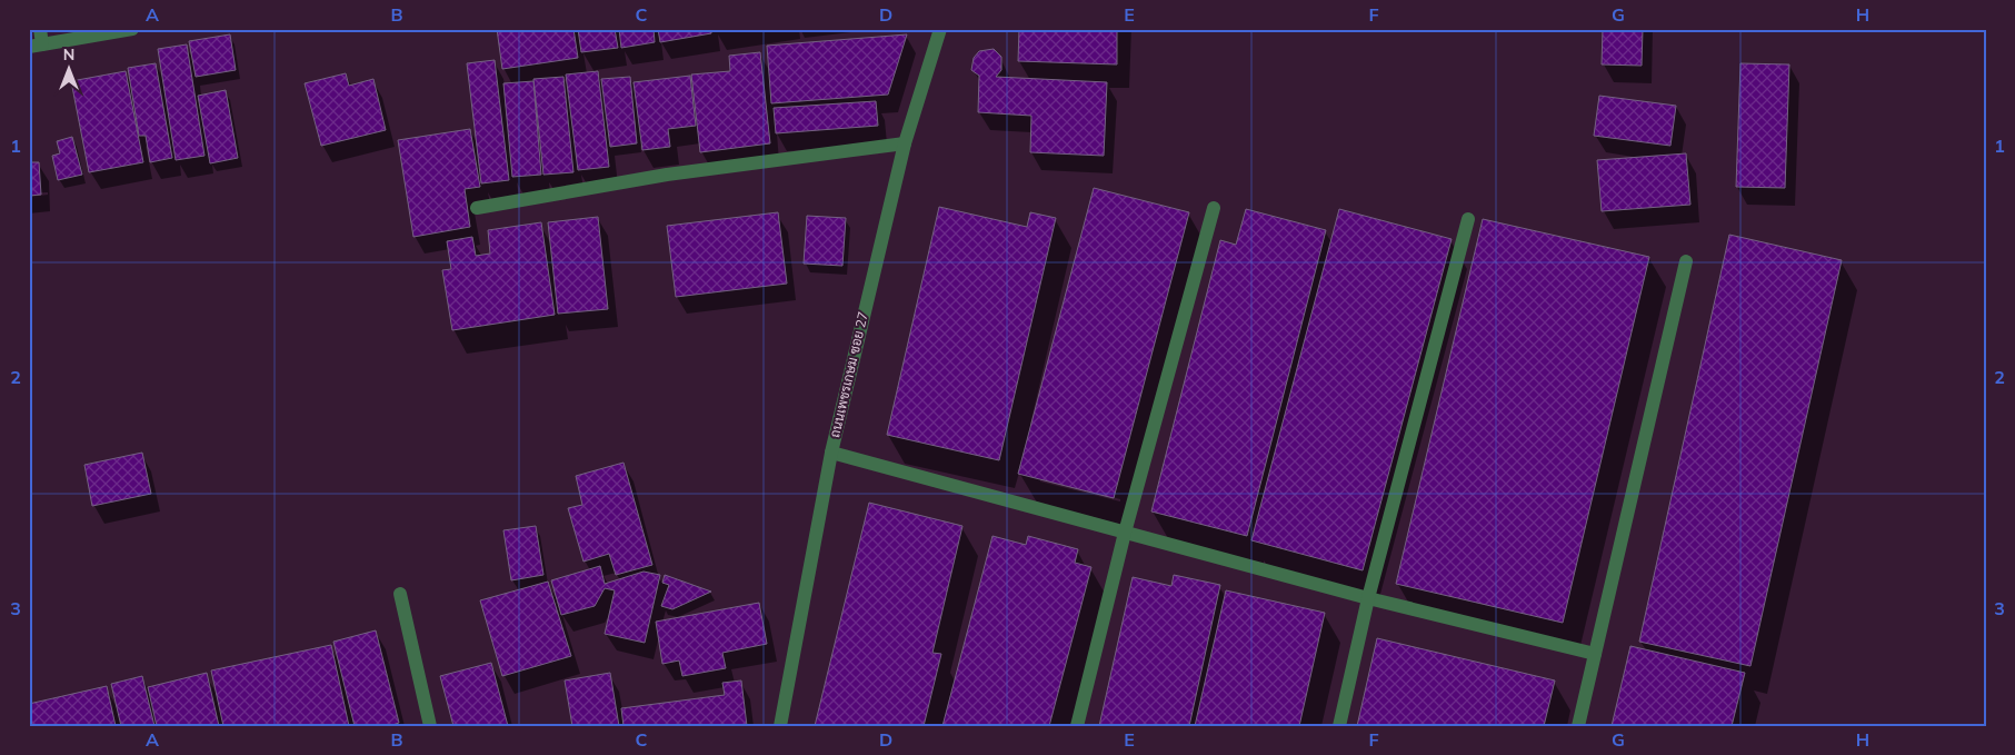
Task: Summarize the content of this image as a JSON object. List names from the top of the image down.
{
  "streets": {
    "street": ["ถนนเพชรเกษม ซอย 27"]
  },
  "north": "top",
  "grid": {
    "columns": [
      "A",
      "B",
      "C",
      "D",
      "E",
      "F",
      "G",
      "H"
    ],
    "rows": ["1", "2", "3"]
  }
}
